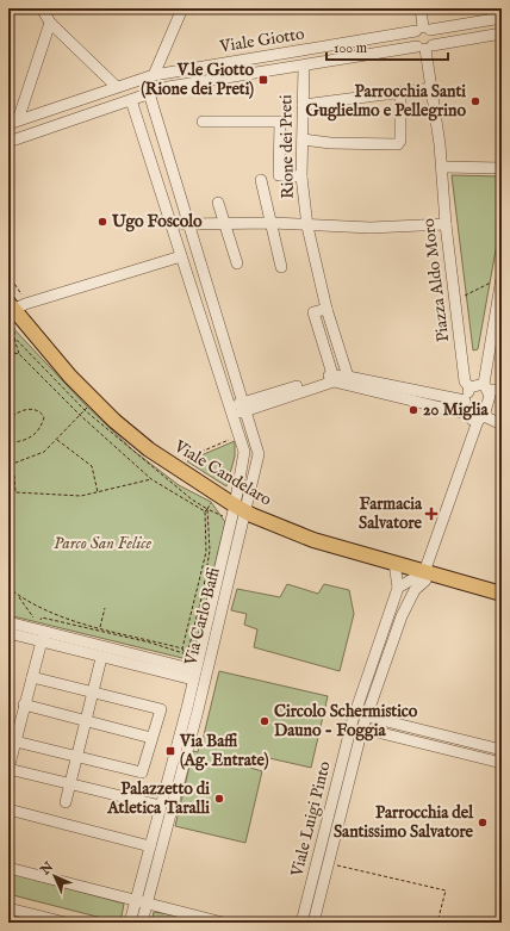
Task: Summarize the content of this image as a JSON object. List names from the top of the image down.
{
  "streets": {
    "main road": ["Viale Candelaro"],
    "street": [
      "Viale Giotto",
      "Rione dei Preti",
      "Piazza Aldo Moro",
      "Via Carlo Baffi",
      "Viale Luigi Pinto"
    ]
  },
  "crossings": [
    ["Viale Giotto", "Rione dei Preti"],
    ["Viale Giotto", "Piazza Aldo Moro"],
    ["Viale Giotto", "Via Carlo Baffi"],
    ["Rione dei Preti", "Piazza Aldo Moro"],
    ["Rione dei Preti", "Via Carlo Baffi"],
    ["Viale Candelaro", "Via Carlo Baffi"],
    ["Viale Candelaro", "Viale Luigi Pinto"]
  ],
  "parks": ["Parco San Felice"],
  "places": {
    "transit": ["V.le Giotto (Rione dei Preti)", "Via Baffi (Ag. Entrate)"],
    "other": [
      "Parrocchia Santi Guglielmo e Pellegrino",
      "Ugo Foscolo",
      "20 Miglia",
      "Circolo Schermistico Dauno - Foggia",
      "Palazzetto di Atletica Taralli",
      "Parrocchia del Santissimo Salvatore"
    ],
    "health": ["Farmacia Salvatore"]
  },
  "scale_bar": "100 m",
  "north": "top left"
}
